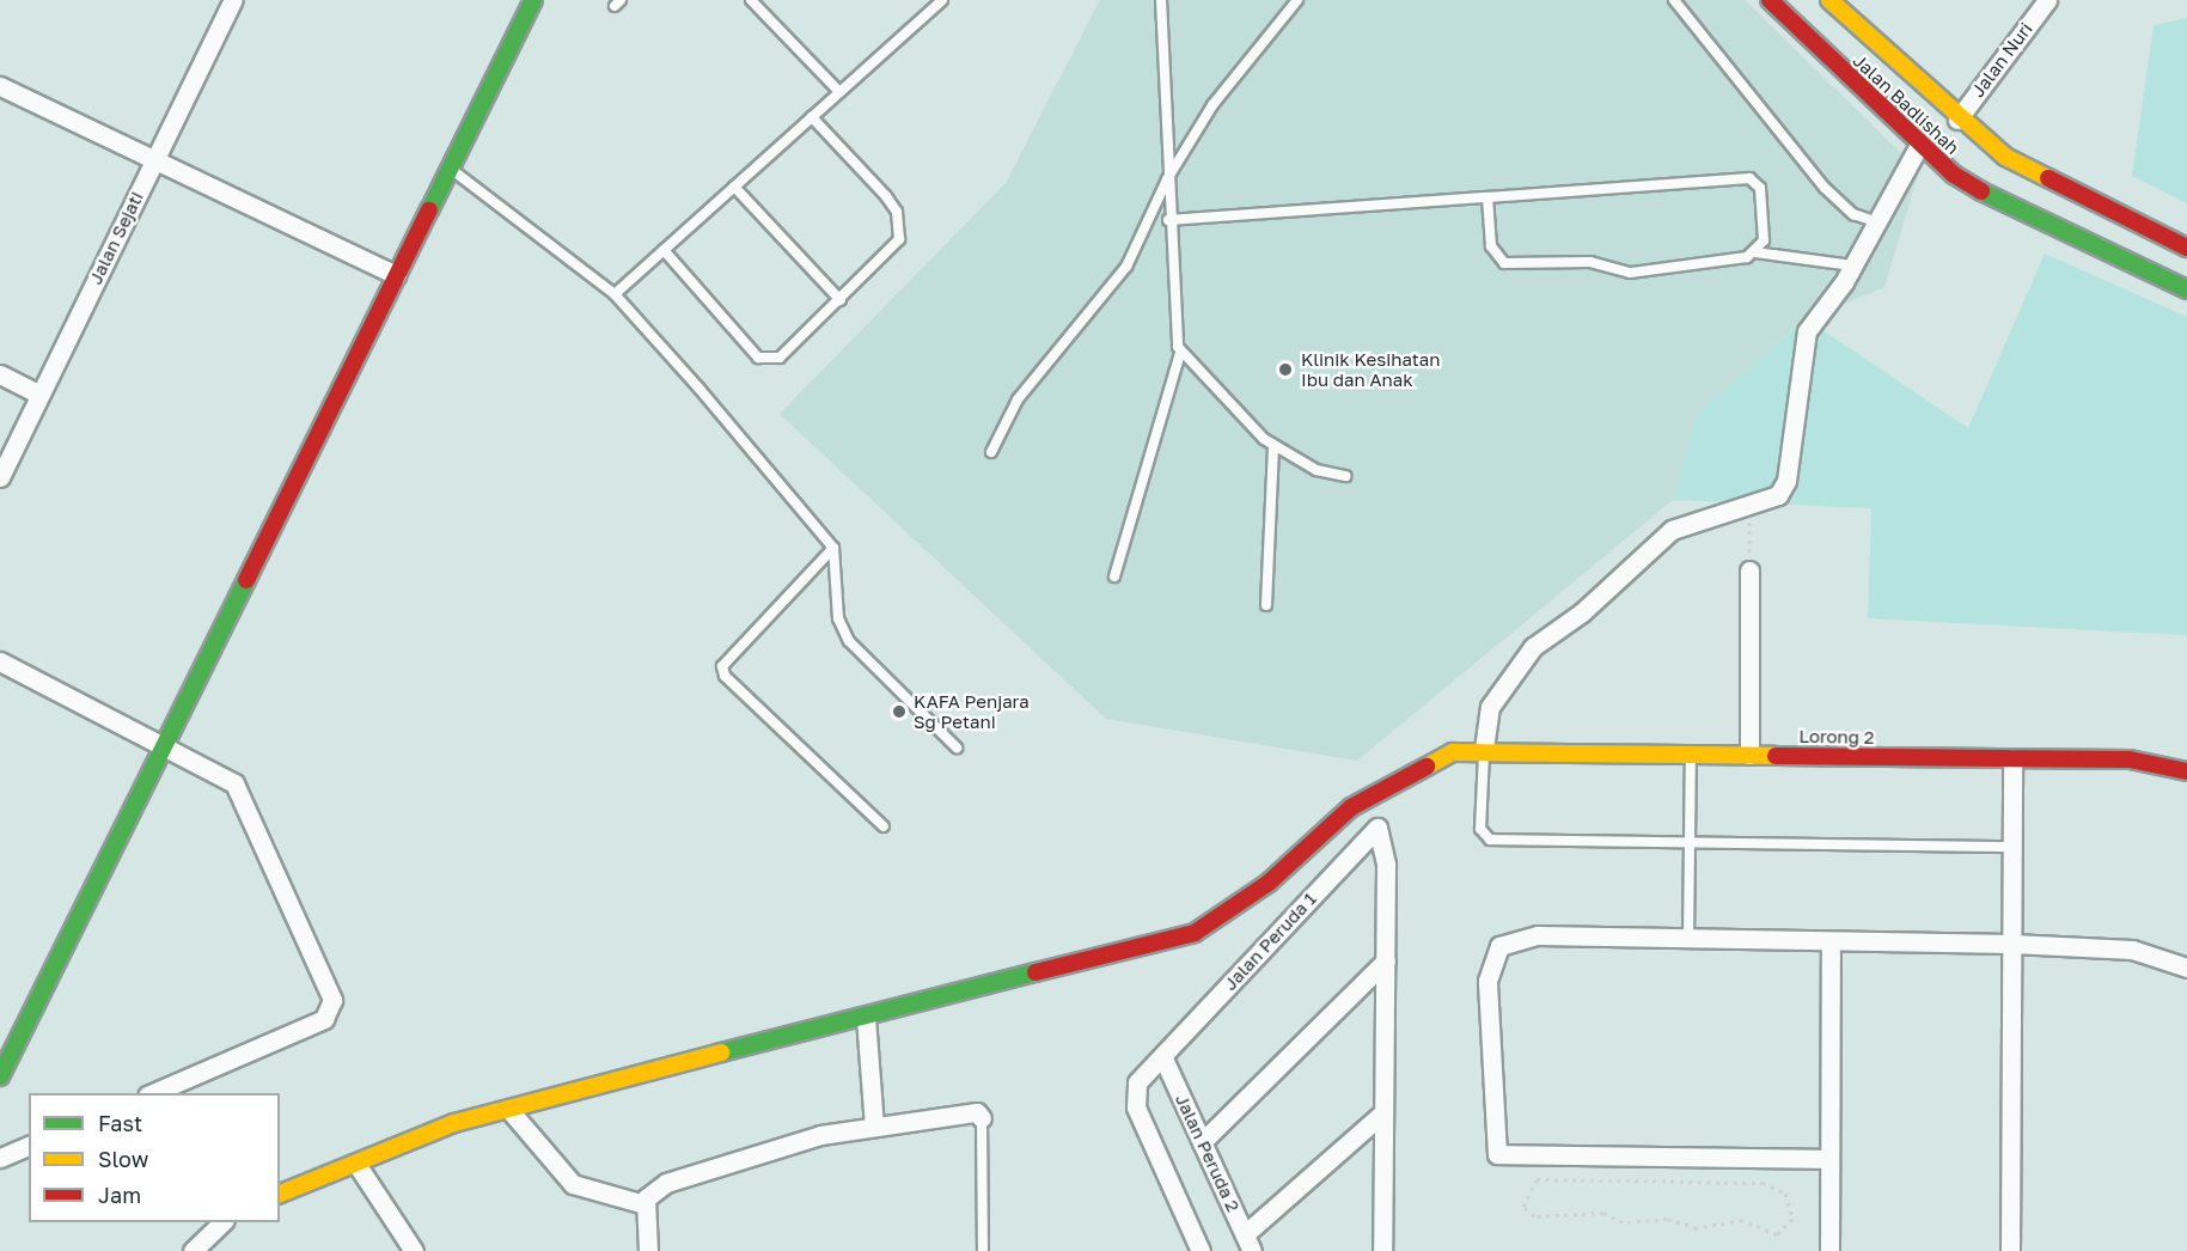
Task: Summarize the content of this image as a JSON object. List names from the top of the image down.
{
  "streets": {
    "street": [
      "Jalan Nuri",
      "Jalan Badlishah",
      "Jalan Sejati",
      "Lorong 2",
      "Jalan Peruda 1",
      "Jalan Peruda 2"
    ]
  },
  "crossings": [
    ["Jalan Nuri", "Jalan Badlishah"],
    ["Jalan Peruda 1", "Jalan Peruda 2"]
  ],
  "places": ["Klinik Kesihatan Ibu dan Anak", "KAFA Penjara Sg Petani"],
  "legend": ["Fast", "Slow", "Jam"]
}
